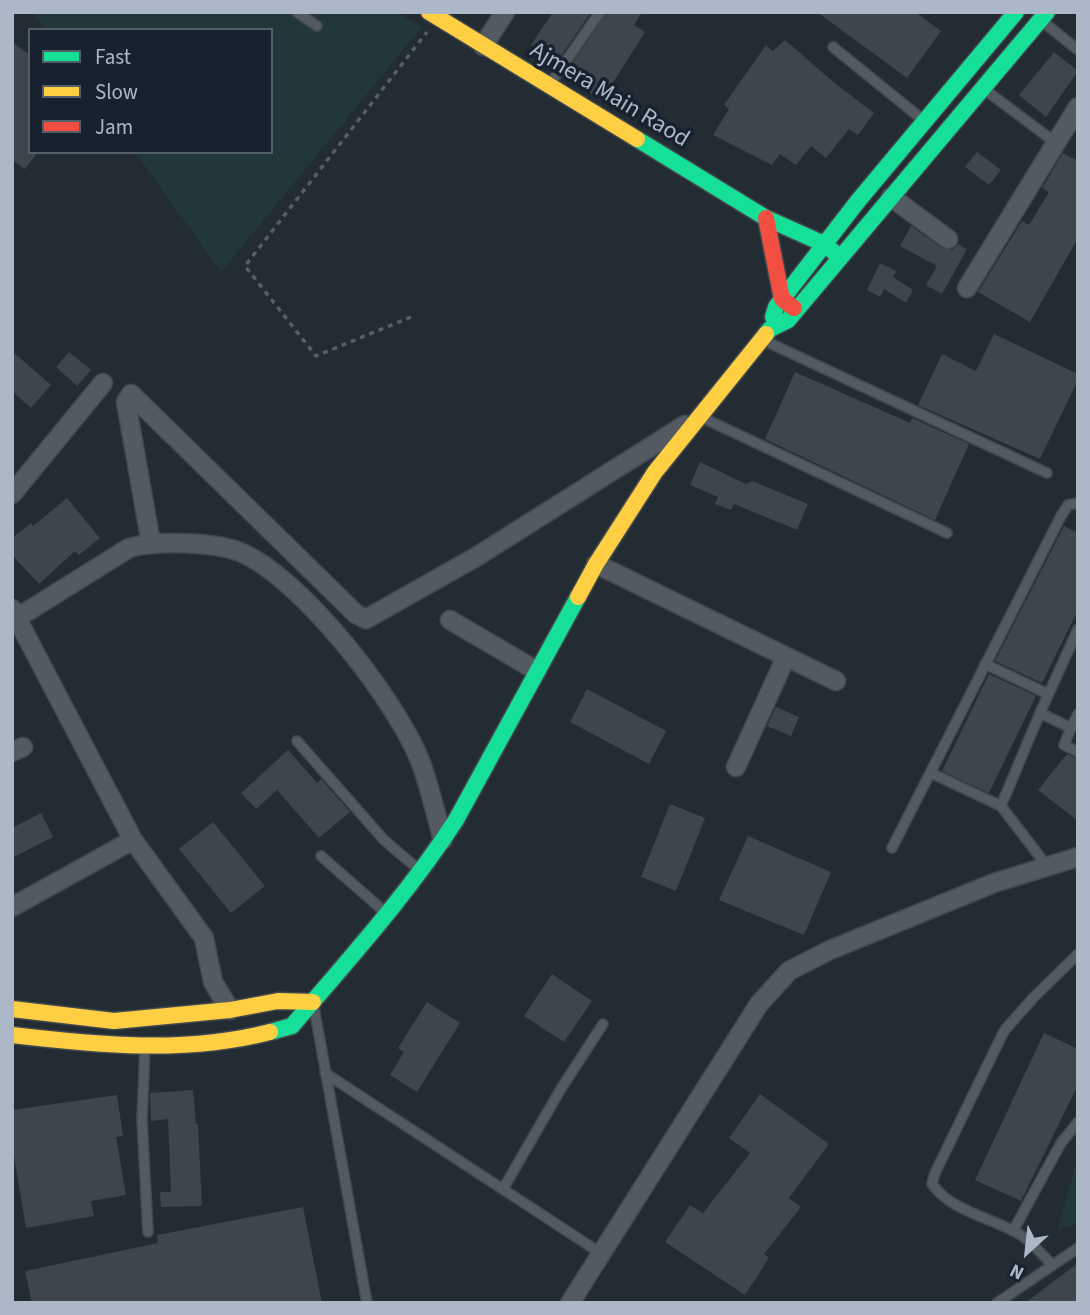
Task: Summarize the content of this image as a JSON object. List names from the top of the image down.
{
  "streets": {
    "main road": ["Ajmera Main Raod"]
  },
  "legend": ["Fast", "Slow", "Jam"],
  "north": "bottom left"
}
